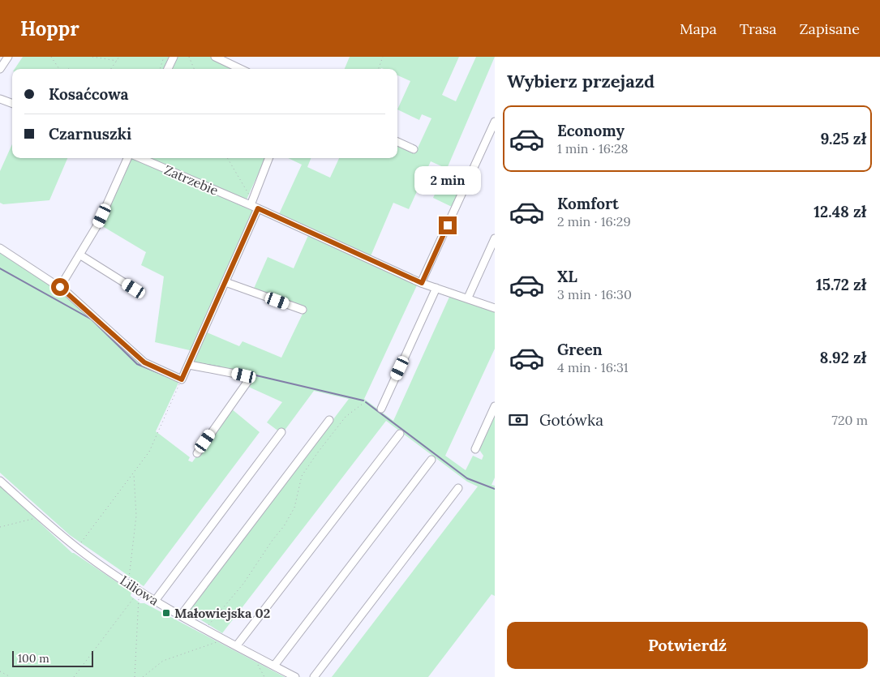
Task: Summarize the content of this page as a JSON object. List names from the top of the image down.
{
  "streets": {
    "street": ["Zatrzebie", "Liliowa"]
  },
  "places": {
    "transit": ["Małowiejska 02"]
  },
  "scale_bar": "100 m",
  "page": {
    "header": "Hoppr",
    "nav": ["Mapa", "Trasa", "Zapisane"],
    "heading": "Wybierz przejazd",
    "banner": ["Kosaćcowa", "Czarnuszki"],
    "list": [
      {
        "name": "Economy",
        "note": "1 min · 16:28",
        "value": "9.25 zł"
      },
      {
        "name": "Komfort",
        "note": "2 min · 16:29",
        "value": "12.48 zł"
      },
      {
        "name": "XL",
        "note": "3 min · 16:30",
        "value": "15.72 zł"
      },
      {
        "name": "Green",
        "note": "4 min · 16:31",
        "value": "8.92 zł"
      }
    ],
    "bubble": "2 min",
    "pay": ["Gotówka", "720 m"],
    "buttons": "Potwierdź",
    "scale": "100 m"
  }
}
